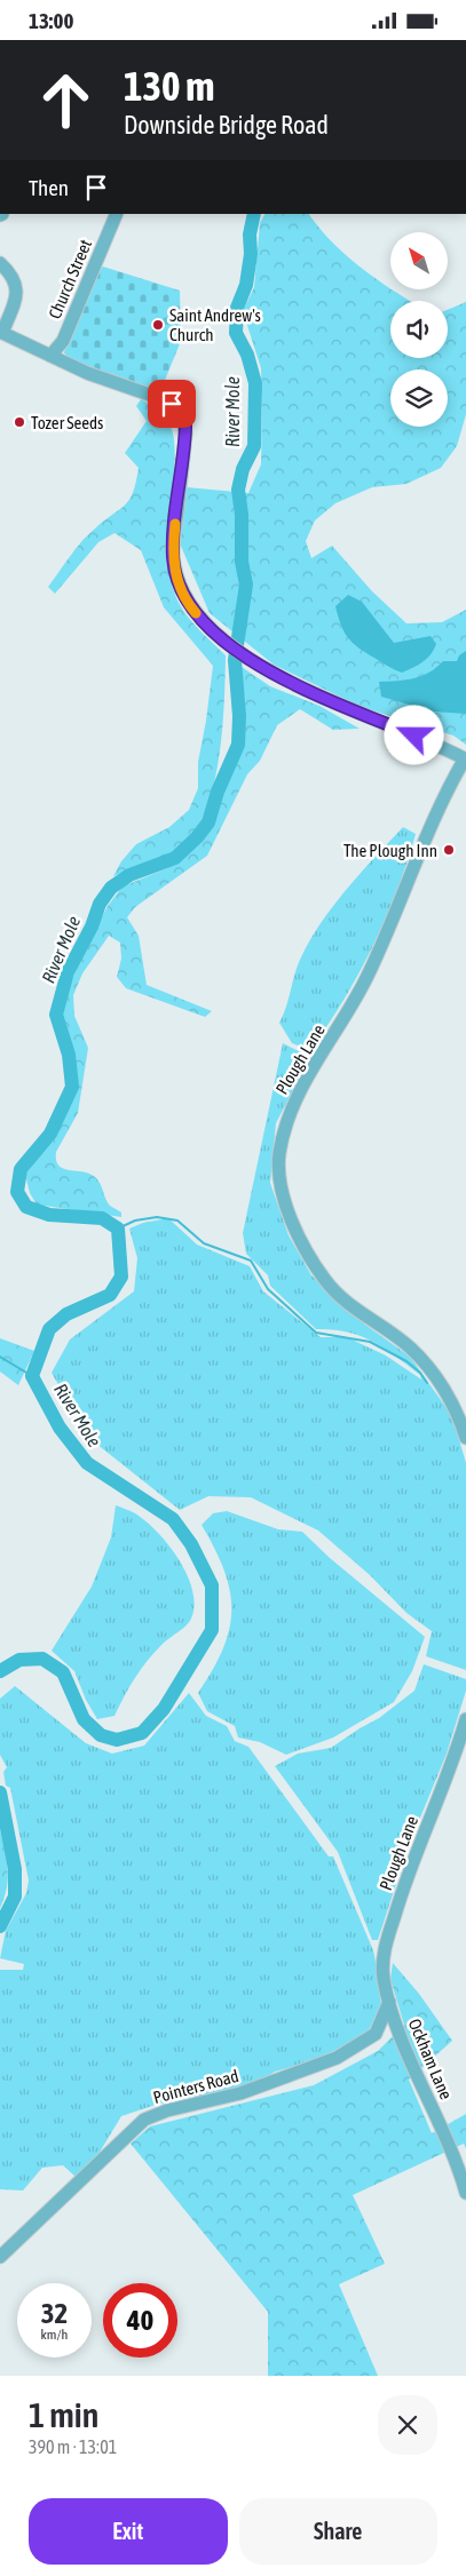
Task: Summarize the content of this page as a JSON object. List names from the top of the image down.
{
  "streets": {
    "street": [
      "Church Street",
      "Plough Lane",
      "Ockham Lane",
      "Pointers Road"
    ]
  },
  "crossings": [
    ["Plough Lane", "Ockham Lane"]
  ],
  "water": ["River Mole"],
  "places": ["Saint Andrew's Church", "Tozer Seeds", "The Plough Inn"],
  "north": "top left",
  "page": {
    "status": "13:00",
    "turn": ["130 m", "Downside Bridge Road"],
    "then": "Then",
    "speed": "32 km/h",
    "limit": "40",
    "heading": ["1 min", "390 m · 13:01"],
    "buttons": ["Exit", "Share"]
  }
}
